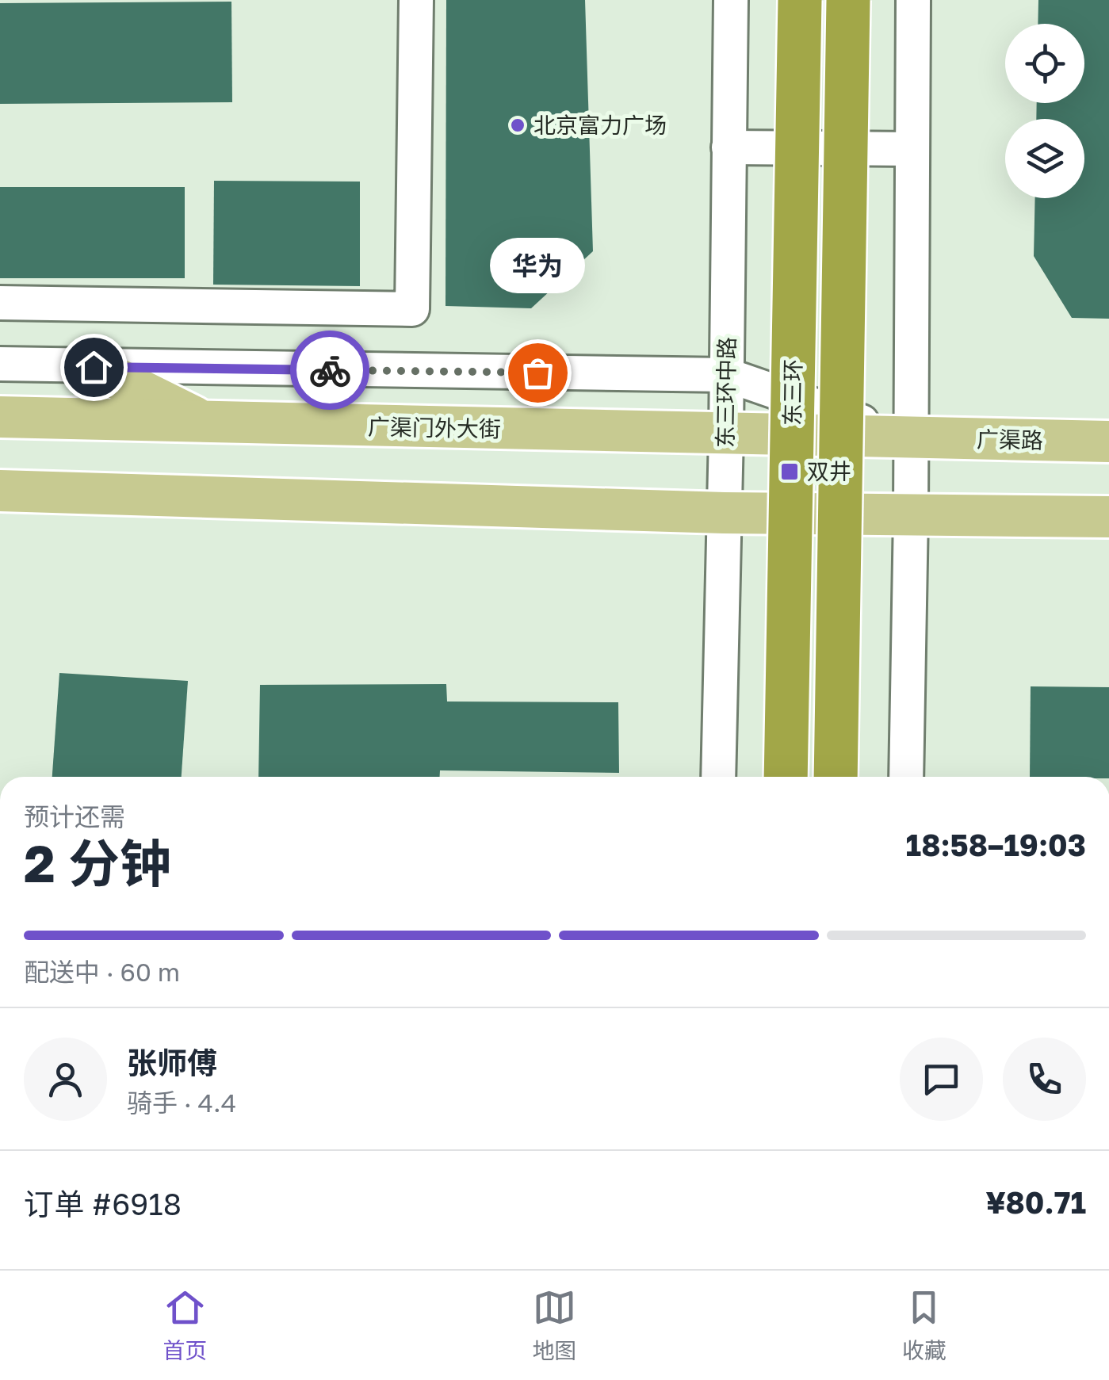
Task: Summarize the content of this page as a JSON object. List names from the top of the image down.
{
  "streets": {
    "highway": ["东三环"],
    "main road": ["广渠门外大街", "广渠路"],
    "street": ["东三环中路"]
  },
  "crossings": [
    ["东三环中路", "广渠门外大街"],
    ["广渠门外大街", "广渠路"]
  ],
  "places": {
    "other": ["北京富力广场", "华为"],
    "transit": ["双井"]
  },
  "page": {
    "bubble": "华为",
    "heading": ["2 分钟", "预计还需", "18:58–19:03"],
    "panel": [
      "张师傅",
      "骑手 · 4.4",
      "订单 #6918",
      "¥80.71"
    ],
    "bar": "配送中 · 60 m",
    "tabs": ["首页", "地图", "收藏"]
  }
}
